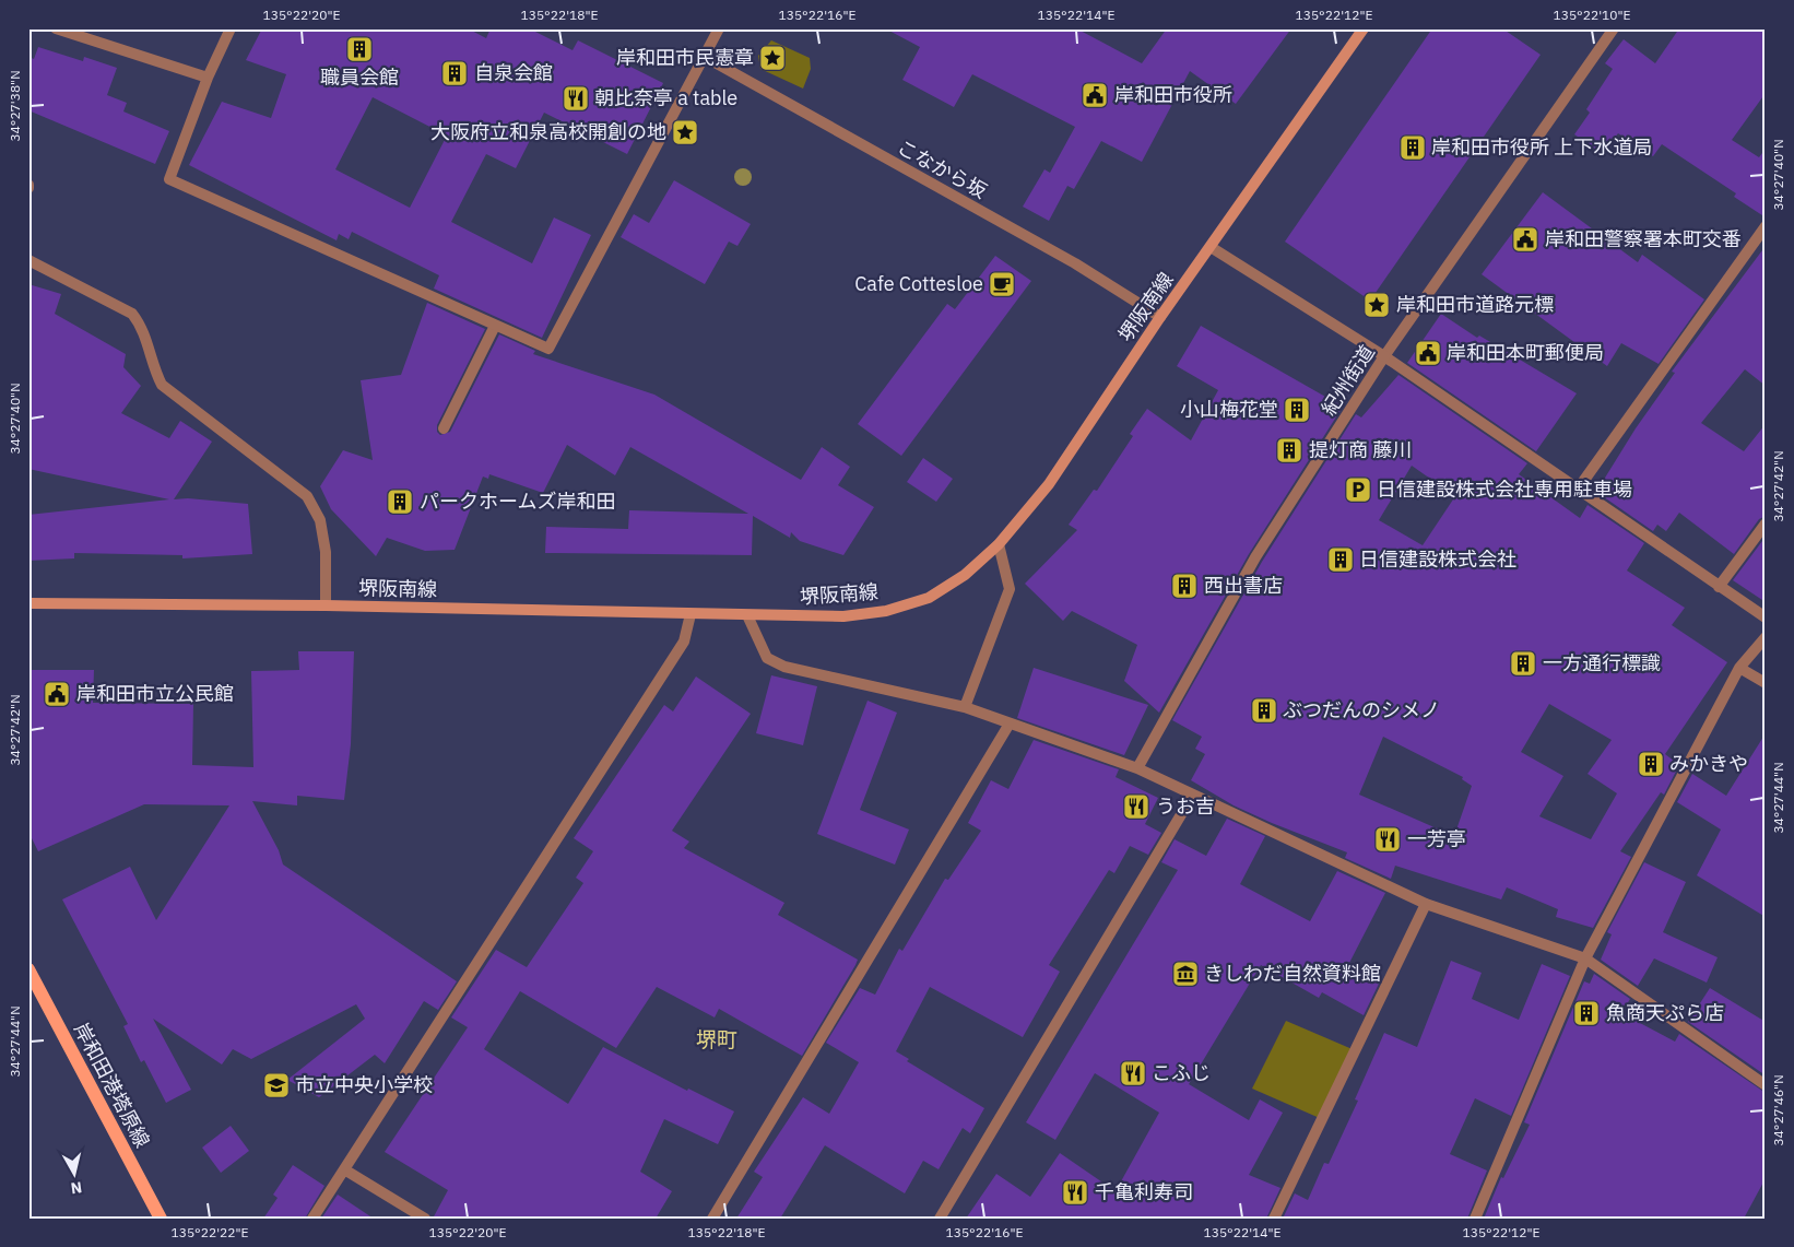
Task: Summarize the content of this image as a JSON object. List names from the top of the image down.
{
  "streets": {
    "main road": ["堺阪南線", "岸和田港塔原線"],
    "street": ["こなから坂", "紀州街道"]
  },
  "crossings": [
    ["こなから坂", "堺阪南線"]
  ],
  "districts": ["堺町"],
  "places": {
    "building": [
      "職員会館",
      "自泉会館",
      "岸和田市役所 上下水道局",
      "小山梅花堂",
      "提灯商 藤川",
      "パークホームズ岸和田",
      "日信建設株式会社",
      "西出書店",
      "一方通行標識",
      "ぶつだんのシメノ",
      "みかきや",
      "魚商天ぷら店"
    ],
    "place": ["岸和田市民憲章", "大阪府立和泉高校開創の地", "岸和田市道路元標"],
    "public building": [
      "岸和田市役所",
      "岸和田警察署本町交番",
      "岸和田本町郵便局",
      "岸和田市立公民館"
    ],
    "restaurant": [
      "朝比奈亭 a table",
      "うお吉",
      "一芳亭",
      "こふじ",
      "千亀利寿司"
    ],
    "cafe": ["Cafe Cottesloe"],
    "parking": ["日信建設株式会社専用駐車場"],
    "museum": ["きしわだ自然資料館"],
    "school or university": ["市立中央小学校"]
  },
  "north": "bottom",
  "coordinates": [
    "135°22'20\"E",
    "135°22'18\"E",
    "135°22'16\"E",
    "135°22'14\"E",
    "135°22'12\"E",
    "135°22'10\"E",
    "34°27'38\"N",
    "34°27'40\"N",
    "34°27'42\"N",
    "34°27'44\"N",
    "34°27'46\"N",
    "135°22'22\"E"
  ]
}
